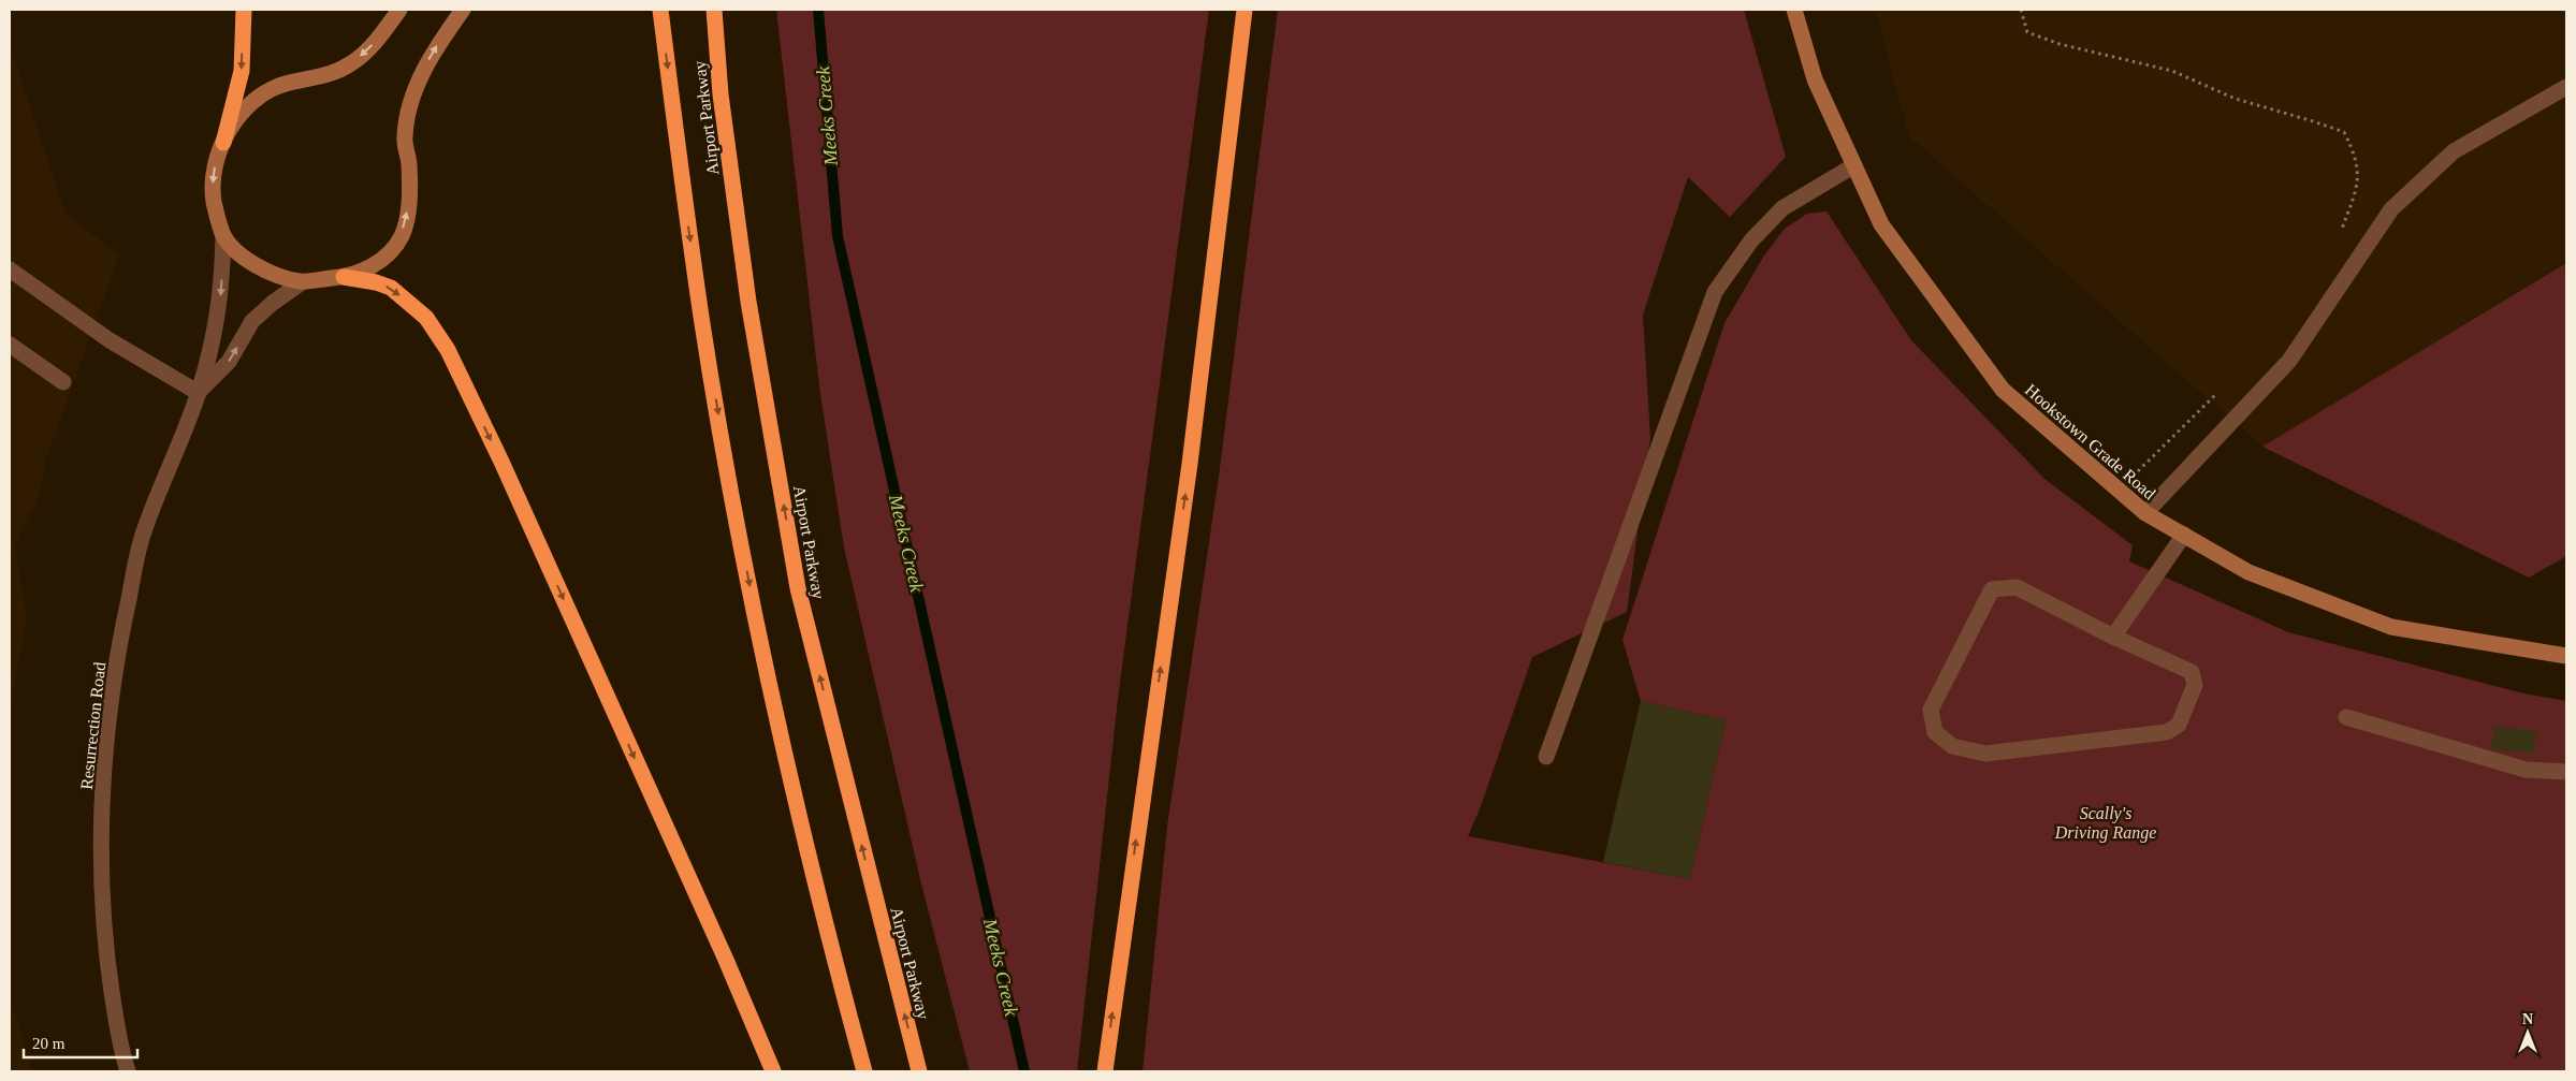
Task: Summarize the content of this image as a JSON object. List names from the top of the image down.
{
  "streets": {
    "highway": ["Airport Parkway"],
    "street": ["Hookstown Grade Road", "Resurrection Road"]
  },
  "water": ["Meeks Creek"],
  "parks": ["Scally's Driving Range"],
  "scale_bar": "20 m",
  "north": "top"
}
